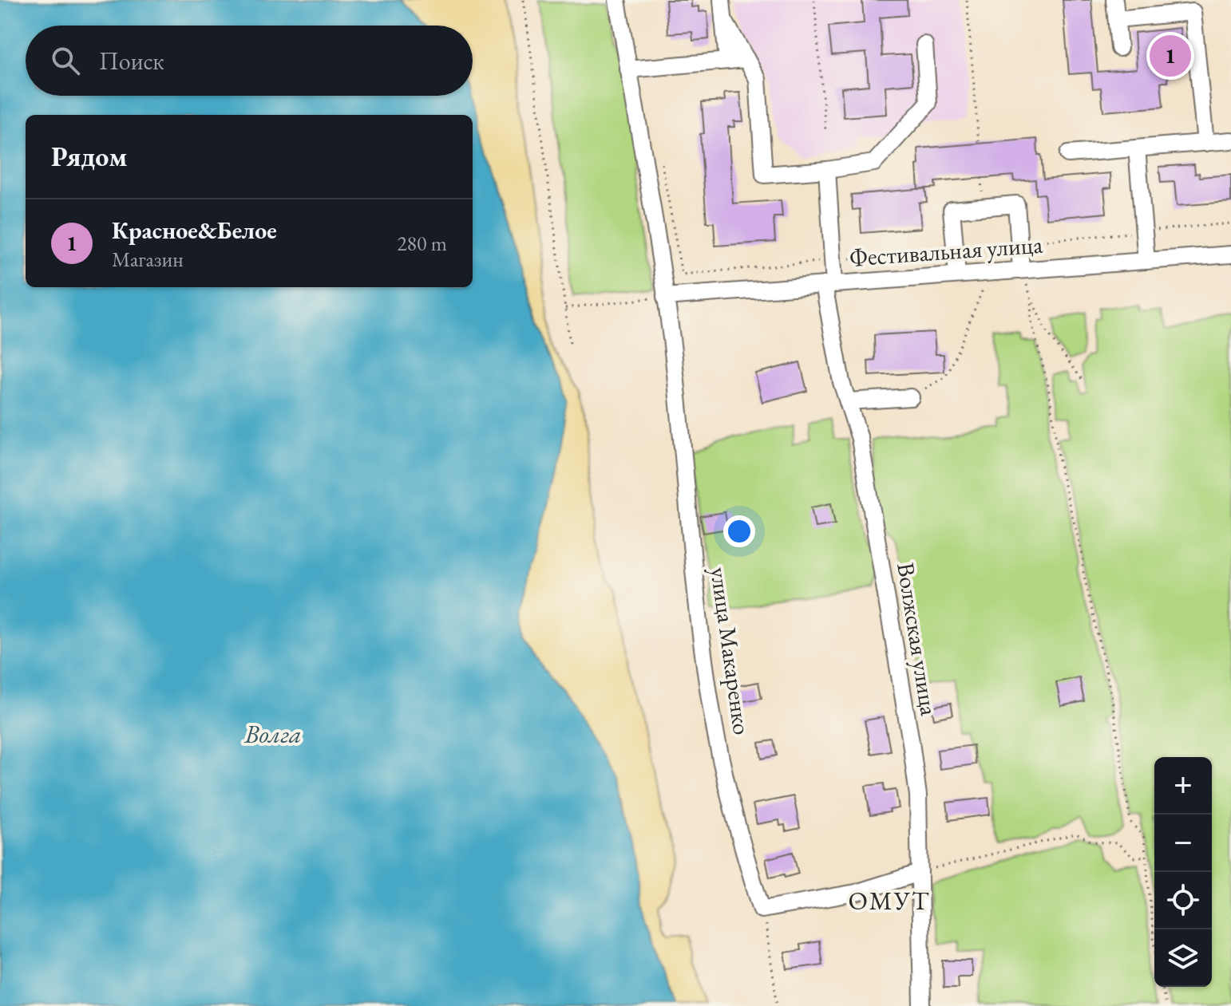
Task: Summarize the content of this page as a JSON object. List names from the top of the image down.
{
  "streets": {
    "street": ["Фестивальная улица", "Волжская улица", "улица Макаренко"]
  },
  "crossings": [
    ["Фестивальная улица", "Волжская улица"],
    ["Фестивальная улица", "улица Макаренко"]
  ],
  "districts": ["ОМУТ"],
  "water": ["Волга"],
  "page": {
    "search": "Поиск",
    "pins": "1",
    "heading": "Рядом",
    "list": [
      {
        "mark": "1",
        "name": "Красное&Белое",
        "note": "Магазин",
        "value": "280 m"
      }
    ],
    "map_buttons": ["+", "−"]
  }
}
